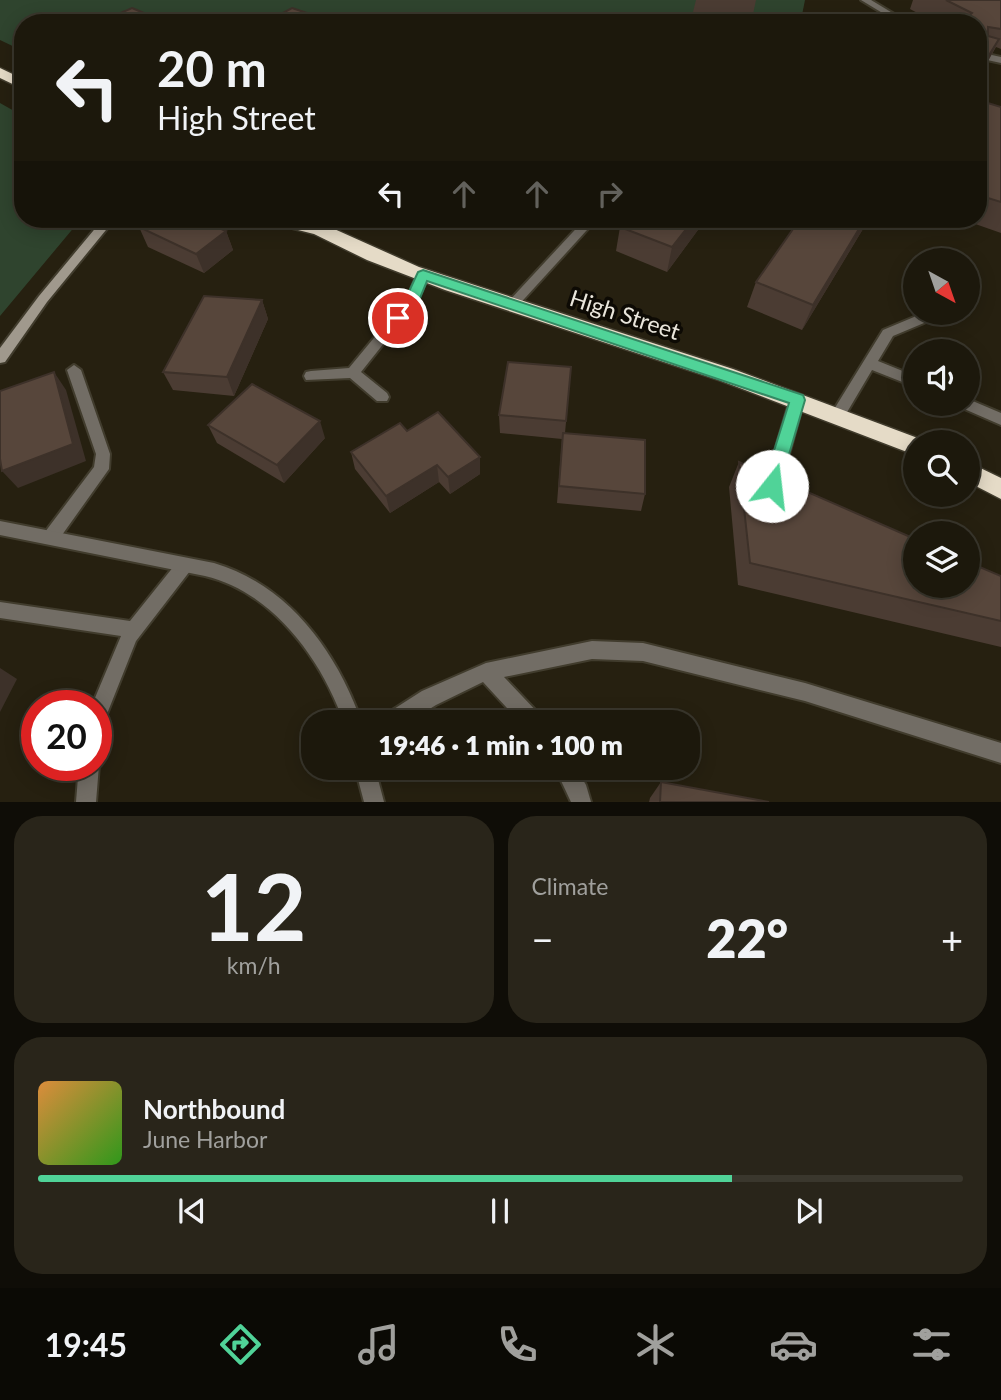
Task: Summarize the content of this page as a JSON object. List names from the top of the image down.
{
  "streets": {
    "highway": ["High Street"]
  },
  "north": "bottom right",
  "page": {
    "turn": ["20 m", "High Street"],
    "limit": "20",
    "trip": "19:46 · 1 min · 100 m",
    "tile": [
      ["12", "km/h"],
      "Climate"
    ],
    "heat": ["−", "22°", "+"],
    "song": ["Northbound", "June Harbor"],
    "tabs": "19:45"
  }
}
